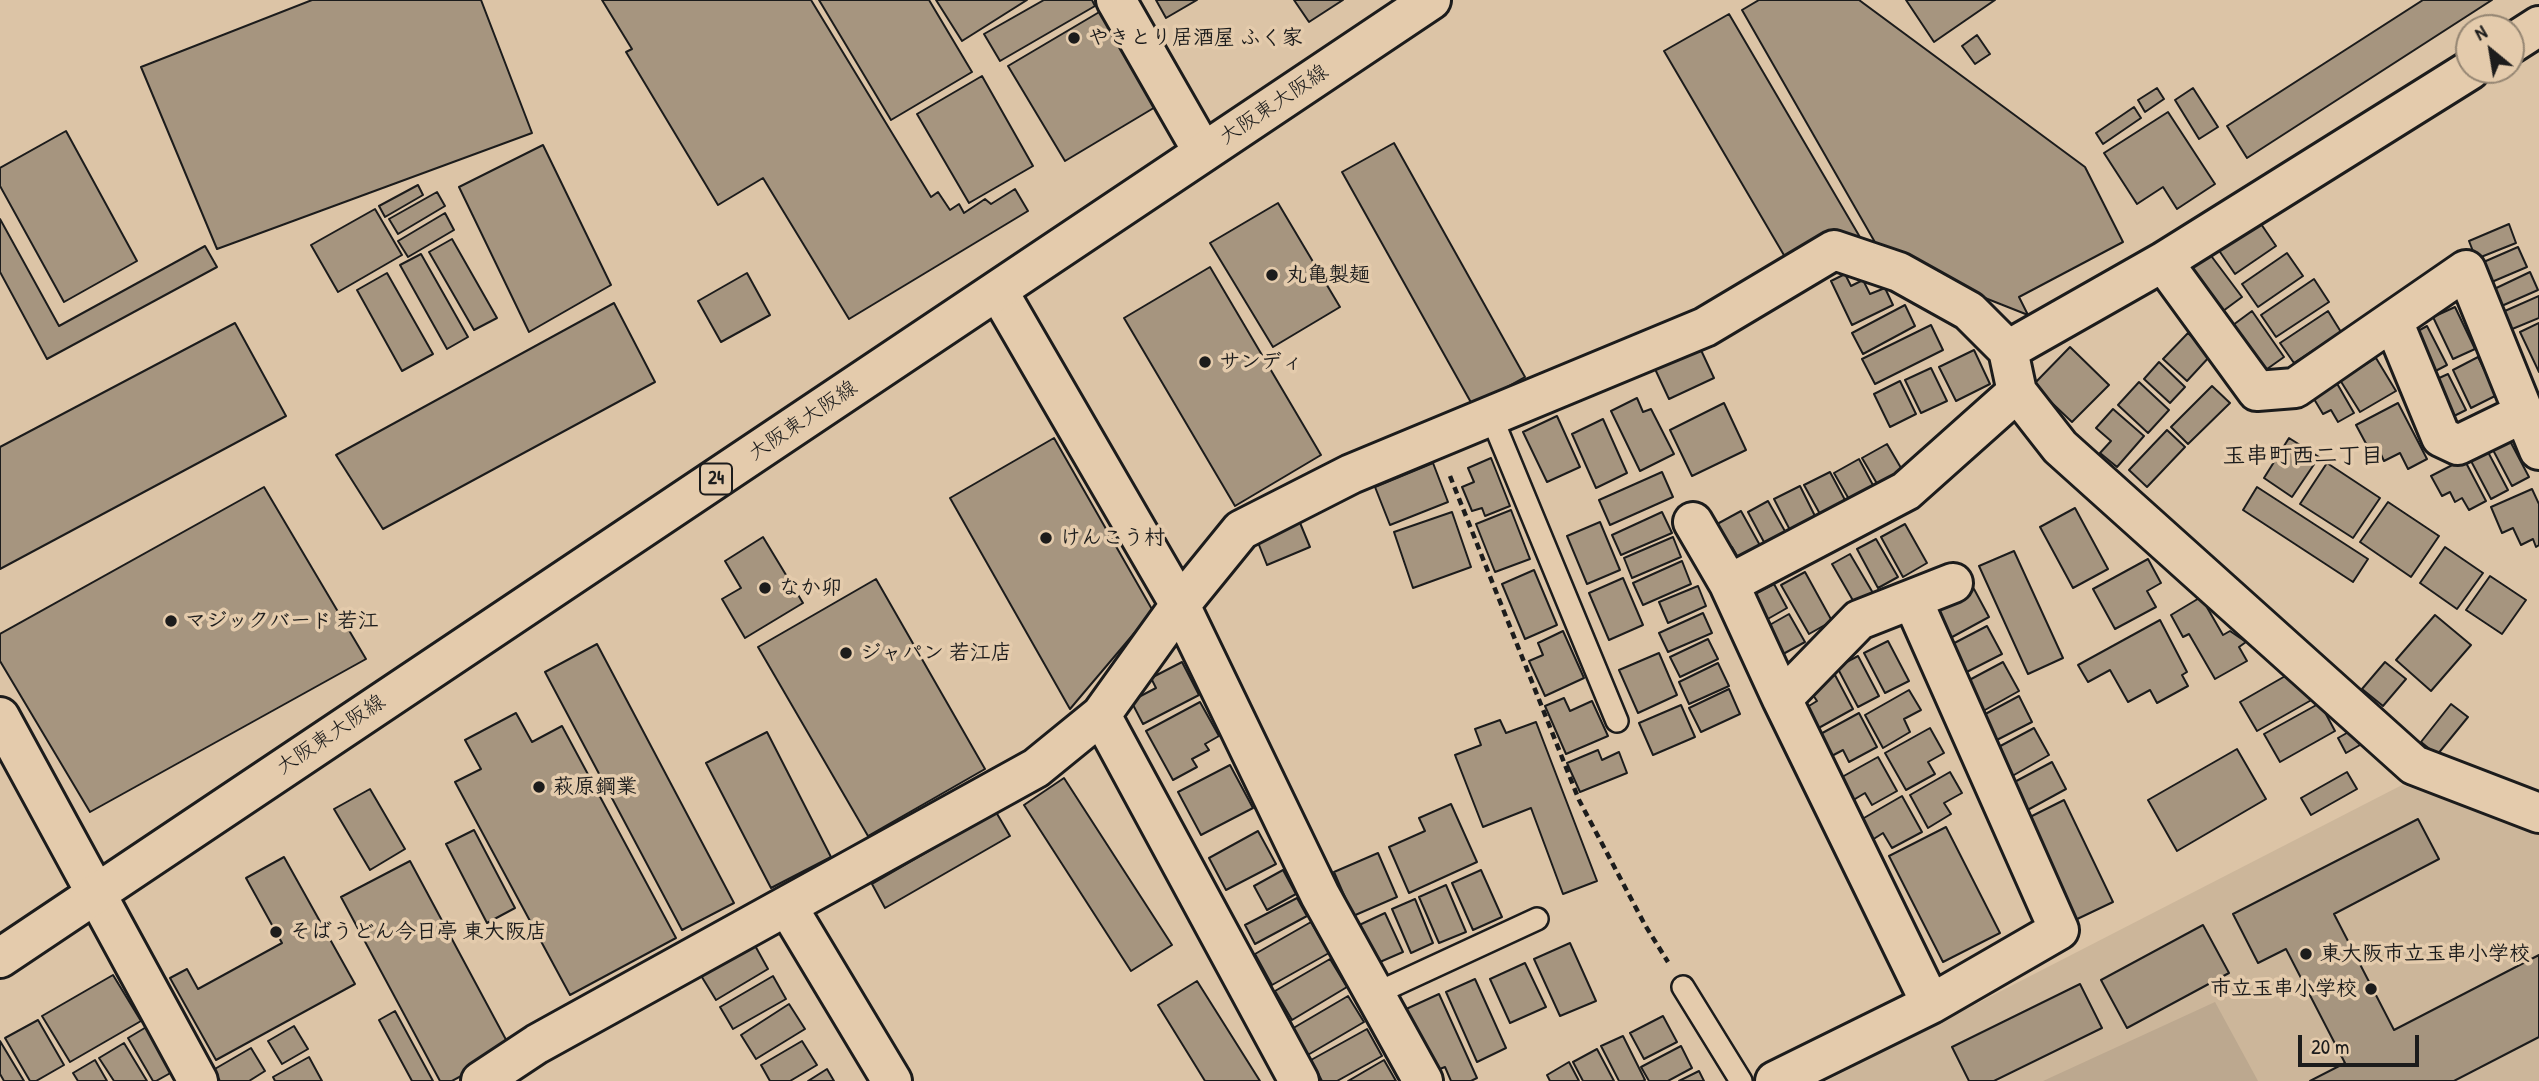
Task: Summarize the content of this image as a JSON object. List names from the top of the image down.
{
  "streets": {
    "street": ["大阪東大阪線", "24"]
  },
  "districts": ["玉串町西二丁目"],
  "places": [
    "やきとり居酒屋 ふく家",
    "丸亀製麺",
    "サンディ",
    "けんこう村",
    "なか卯",
    "マジックバード 若江",
    "ジャパン 若江店",
    "萩原鋼業",
    "そばうどん今日亭 東大阪店",
    "東大阪市立玉串小学校",
    "市立玉串小学校"
  ],
  "scale_bar": "20 m",
  "north": "top left"
}
